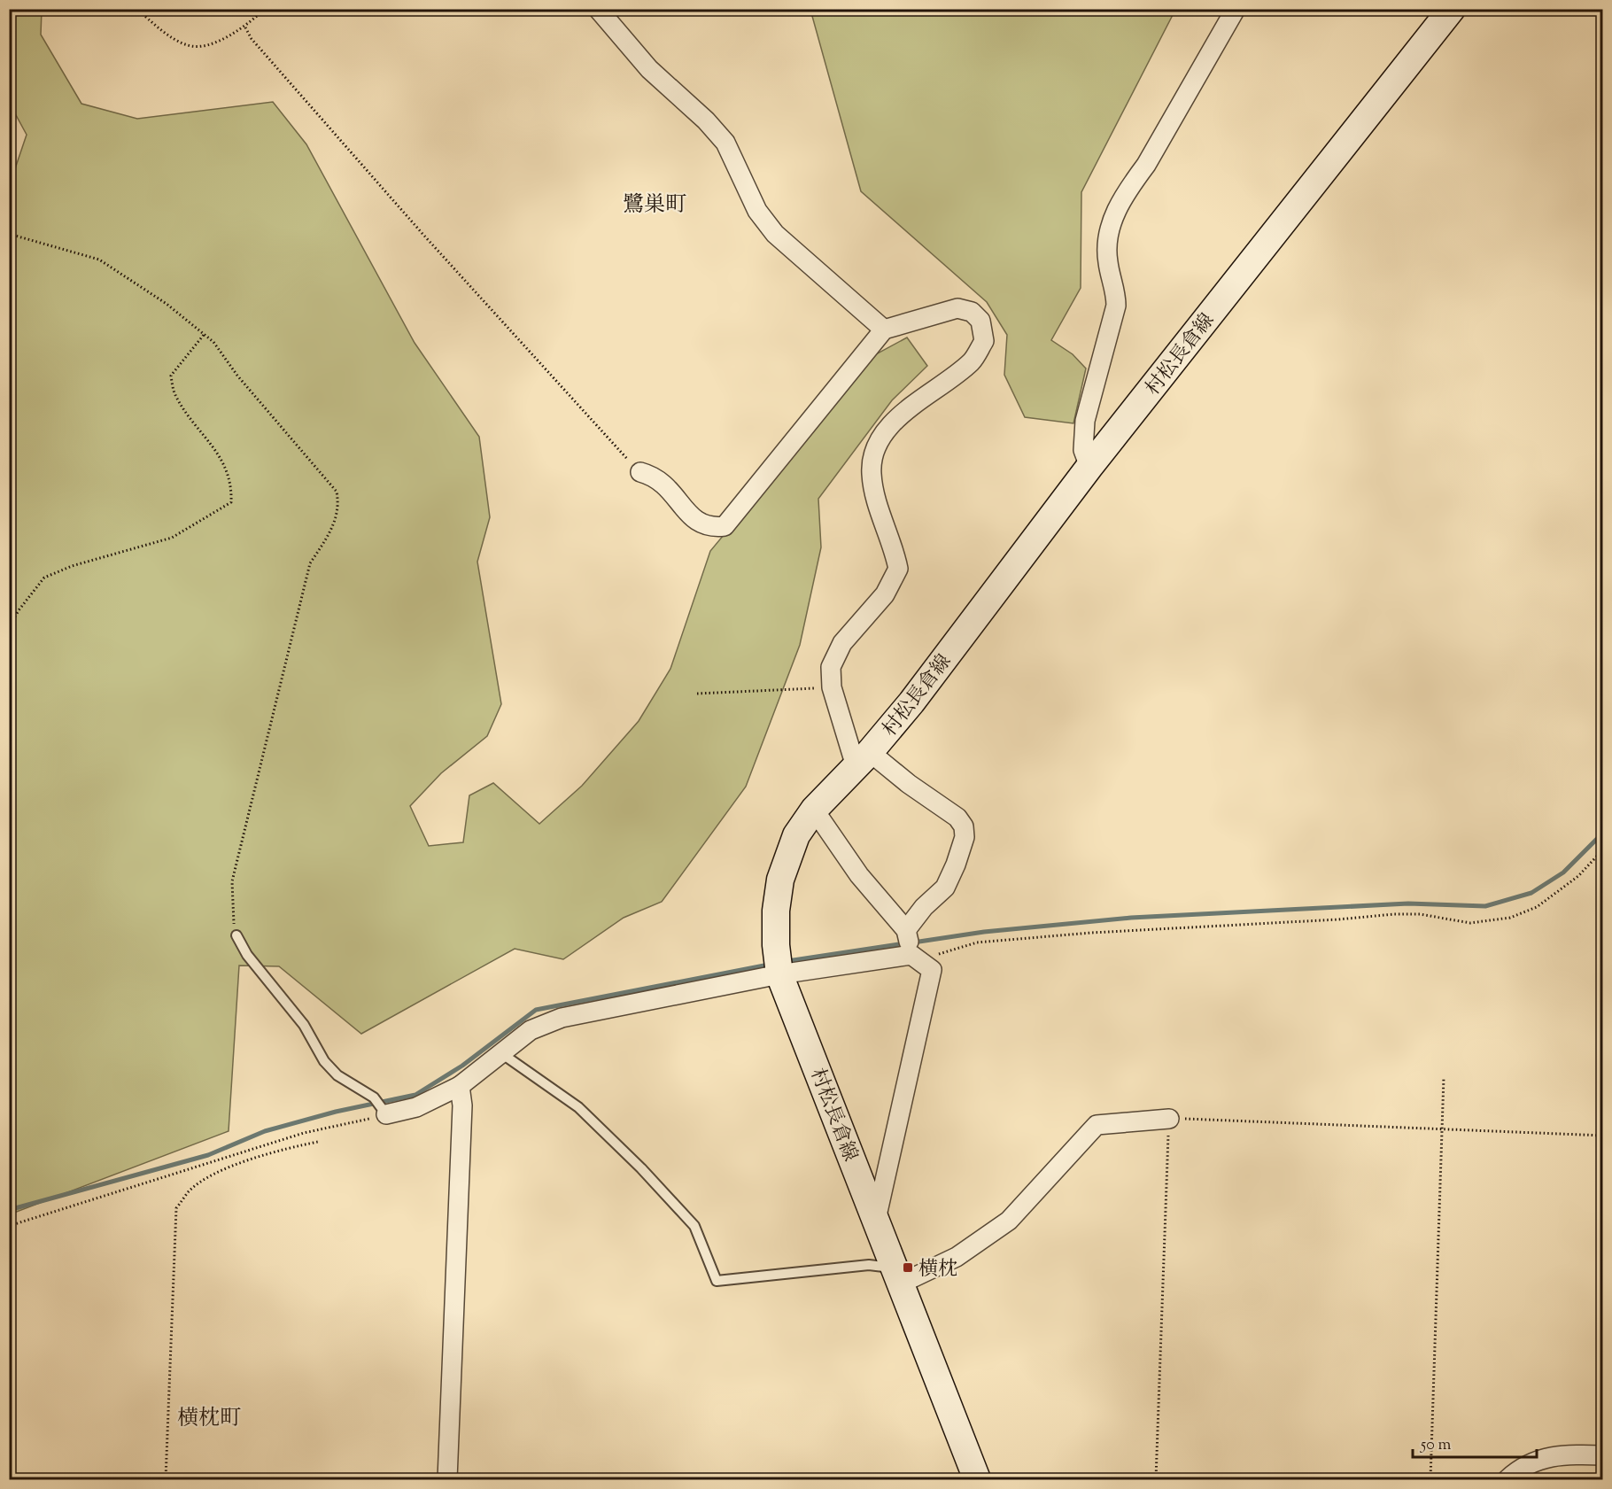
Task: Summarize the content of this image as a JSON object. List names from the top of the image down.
{
  "streets": {
    "main road": ["村松長倉線"]
  },
  "districts": ["鷺巣町", "横枕町"],
  "places": {
    "transit": ["横枕"]
  },
  "scale_bar": "50 m"
}
